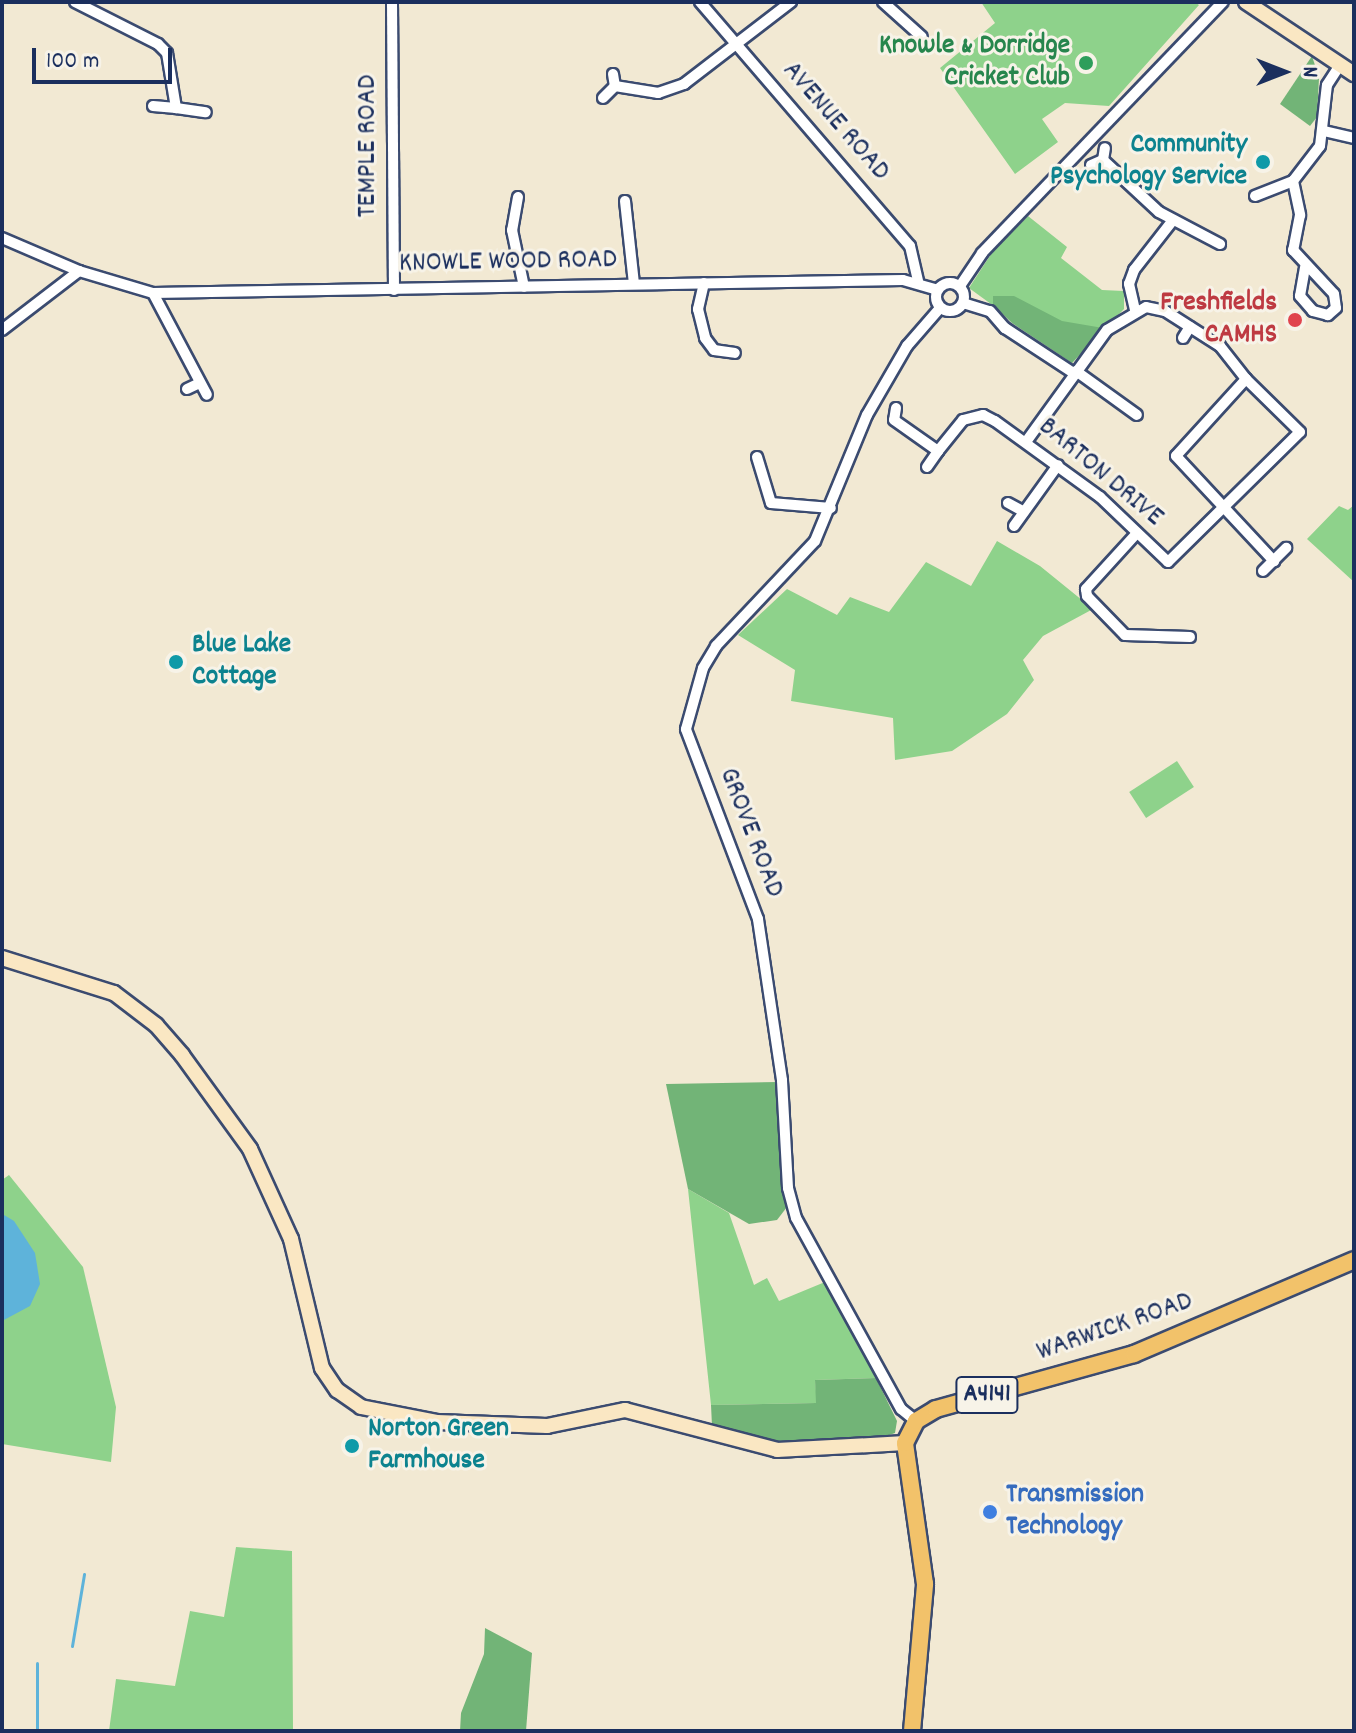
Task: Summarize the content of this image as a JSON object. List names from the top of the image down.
{
  "streets": {
    "main road": ["WARWICK ROAD", "A4141"],
    "street": [
      "AVENUE ROAD",
      "TEMPLE ROAD",
      "KNOWLE WOOD ROAD",
      "BARTON DRIVE",
      "GROVE ROAD"
    ]
  },
  "crossings": [
    ["AVENUE ROAD", "KNOWLE WOOD ROAD"],
    ["TEMPLE ROAD", "KNOWLE WOOD ROAD"],
    ["KNOWLE WOOD ROAD", "GROVE ROAD"],
    ["GROVE ROAD", "WARWICK ROAD"],
    ["GROVE ROAD", "A4141"],
    ["WARWICK ROAD", "A4141"]
  ],
  "places": [
    "Knowle & Dorridge Cricket Club",
    "Community Psychology Service",
    "Freshfields CAMHS",
    "Blue Lake Cottage",
    "Norton Green Farmhouse",
    "Transmission Technology"
  ],
  "scale_bar": "100 m",
  "north": "right"
}
